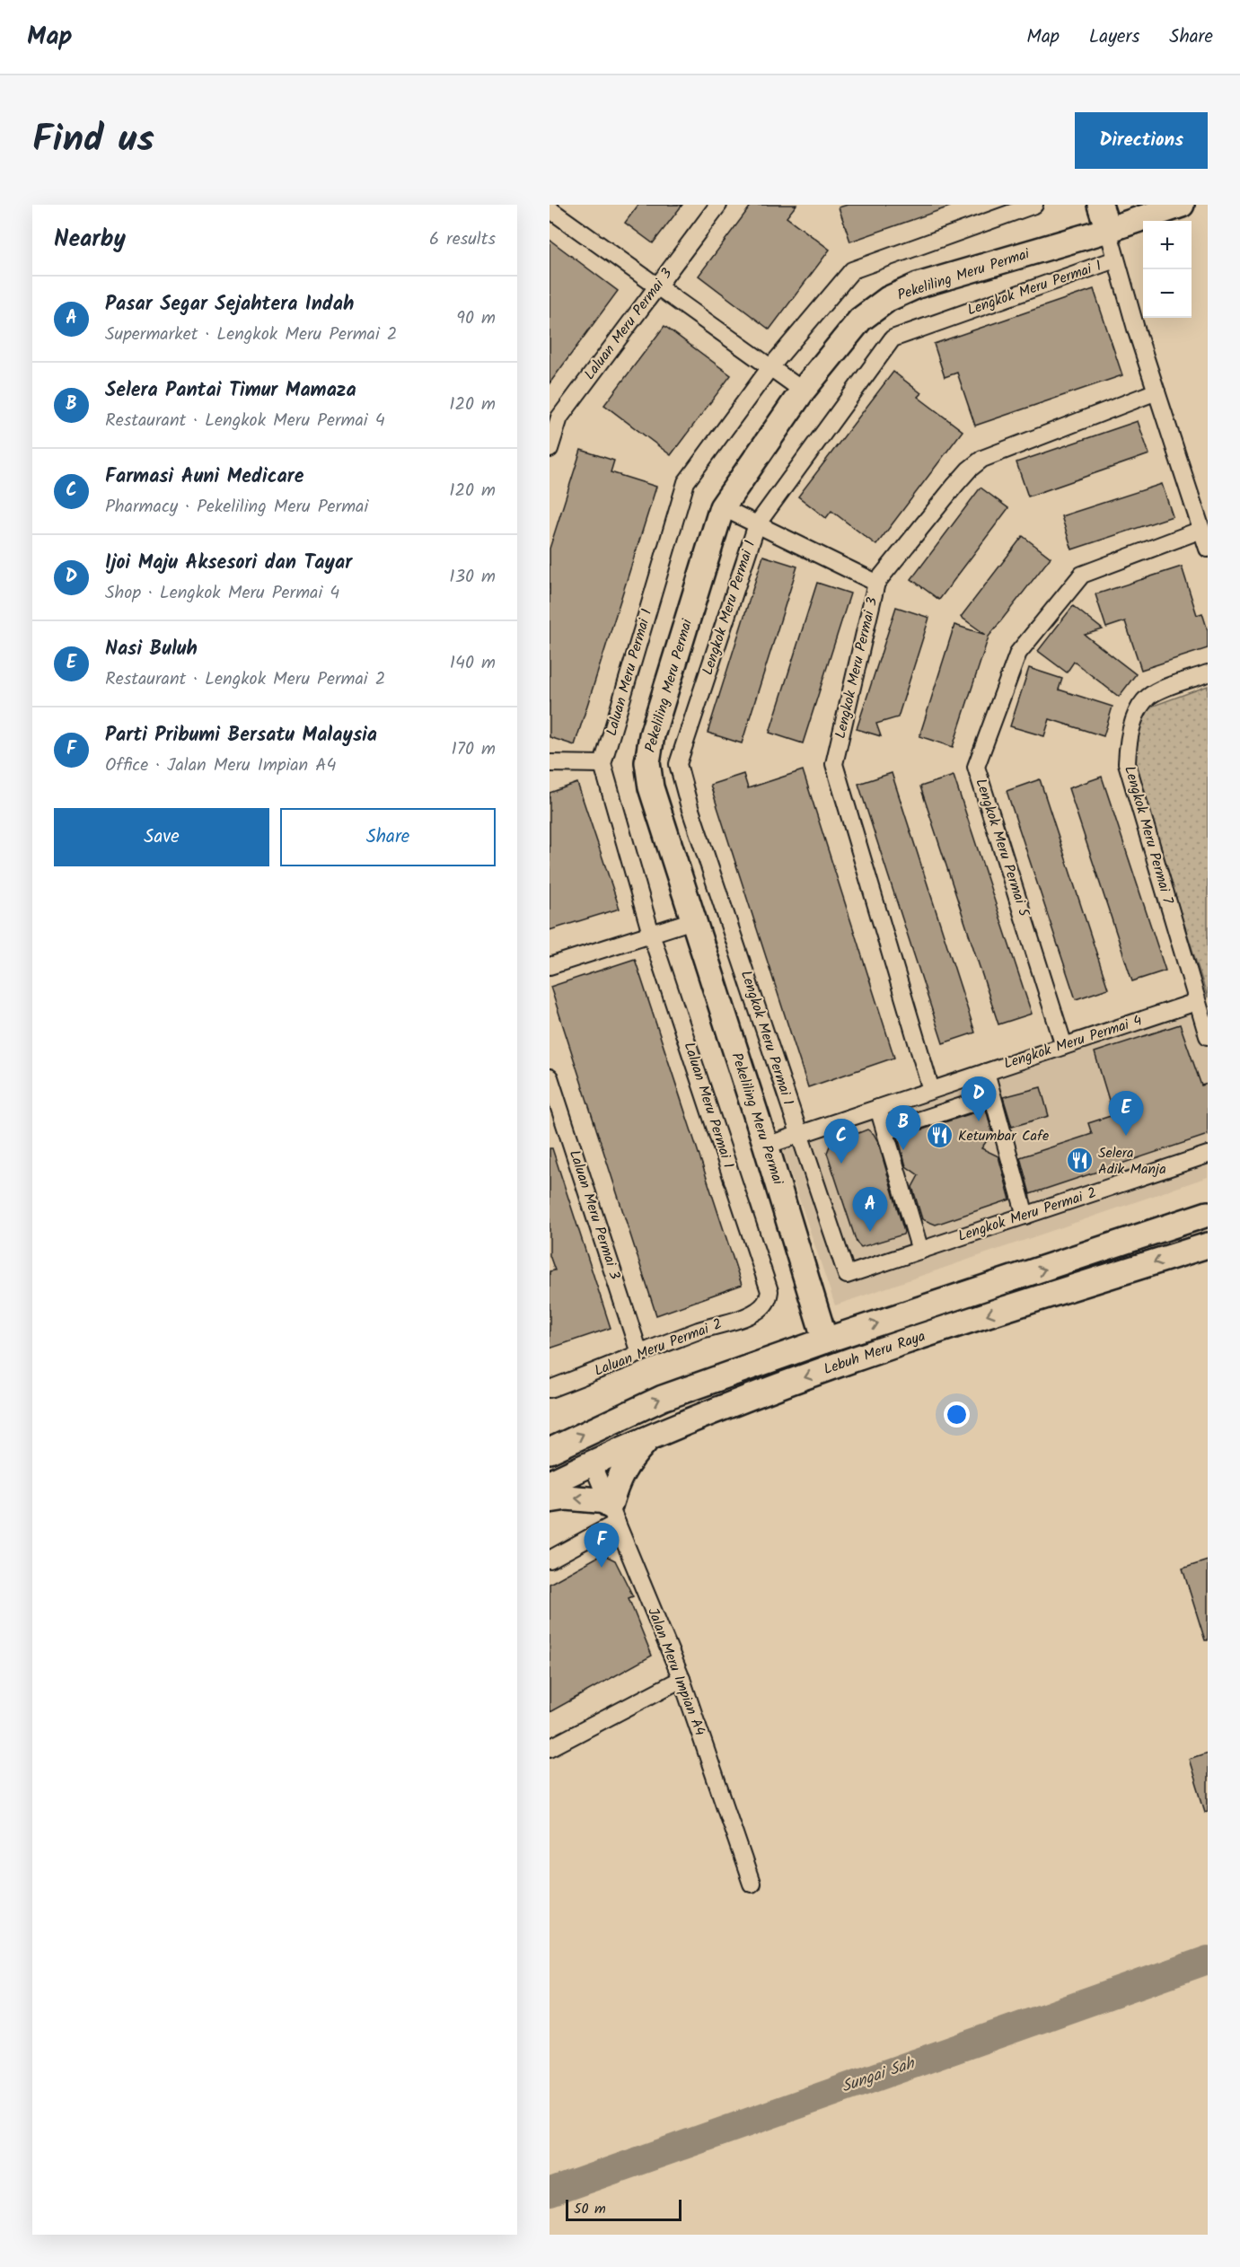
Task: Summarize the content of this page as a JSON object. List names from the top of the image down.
{
  "streets": {
    "main road": ["Pekeliling Meru Permai", "Lebuh Meru Raya"],
    "street": [
      "Lengkok Meru Permai 1",
      "Laluan Meru Permai 3",
      "Lengkok Meru Permai 3",
      "Laluan Meru Permai 1",
      "Lengkok Meru Permai 7",
      "Lengkok Meru Permai 5",
      "Lengkok Meru Permai 4",
      "Lengkok Meru Permai 2",
      "Laluan Meru Permai 2",
      "Jalan Meru Impian A4"
    ]
  },
  "crossings": [
    ["Pekeliling Meru Permai", "Lengkok Meru Permai 4"],
    ["Pekeliling Meru Permai", "Lebuh Meru Raya"],
    ["Lengkok Meru Permai 1", "Lengkok Meru Permai 4"],
    ["Lengkok Meru Permai 1", "Lengkok Meru Permai 2"],
    ["Laluan Meru Permai 3", "Laluan Meru Permai 2"],
    ["Lengkok Meru Permai 3", "Lengkok Meru Permai 4"],
    ["Laluan Meru Permai 1", "Laluan Meru Permai 2"],
    ["Lengkok Meru Permai 7", "Lengkok Meru Permai 4"],
    ["Lengkok Meru Permai 5", "Lengkok Meru Permai 4"],
    ["Lengkok Meru Permai 4", "Lengkok Meru Permai 2"],
    ["Lebuh Meru Raya", "Jalan Meru Impian A4"]
  ],
  "water": ["Sungai Sah"],
  "places": {
    "restaurant": ["Ketumbar Cafe", "Selera Adik Manja"]
  },
  "scale_bar": "50 m",
  "page": {
    "header": "Map",
    "nav": ["Map", "Layers", "Share"],
    "title": "Find us",
    "buttons": [
      "Directions",
      ["Save", "Share"]
    ],
    "heading": ["Nearby", "6 results"],
    "map_buttons": ["+", "−"],
    "list": [
      {
        "mark": "A",
        "name": "Pasar Segar Sejahtera Indah",
        "note": "Supermarket · Lengkok Meru Permai 2",
        "value": "90 m"
      },
      {
        "mark": "B",
        "name": "Selera Pantai Timur Mamaza",
        "note": "Restaurant · Lengkok Meru Permai 4",
        "value": "120 m"
      },
      {
        "mark": "C",
        "name": "Farmasi Auni Medicare",
        "note": "Pharmacy · Pekeliling Meru Permai",
        "value": "120 m"
      },
      {
        "mark": "D",
        "name": "Ijoi Maju Aksesori dan Tayar",
        "note": "Shop · Lengkok Meru Permai 4",
        "value": "130 m"
      },
      {
        "mark": "E",
        "name": "Nasi Buluh",
        "note": "Restaurant · Lengkok Meru Permai 2",
        "value": "140 m"
      },
      {
        "mark": "F",
        "name": "Parti Pribumi Bersatu Malaysia",
        "note": "Office · Jalan Meru Impian A4",
        "value": "170 m"
      }
    ],
    "pins": [
      "D",
      "E",
      "B",
      "C",
      "A",
      "F"
    ],
    "scale": "50 m"
  }
}
